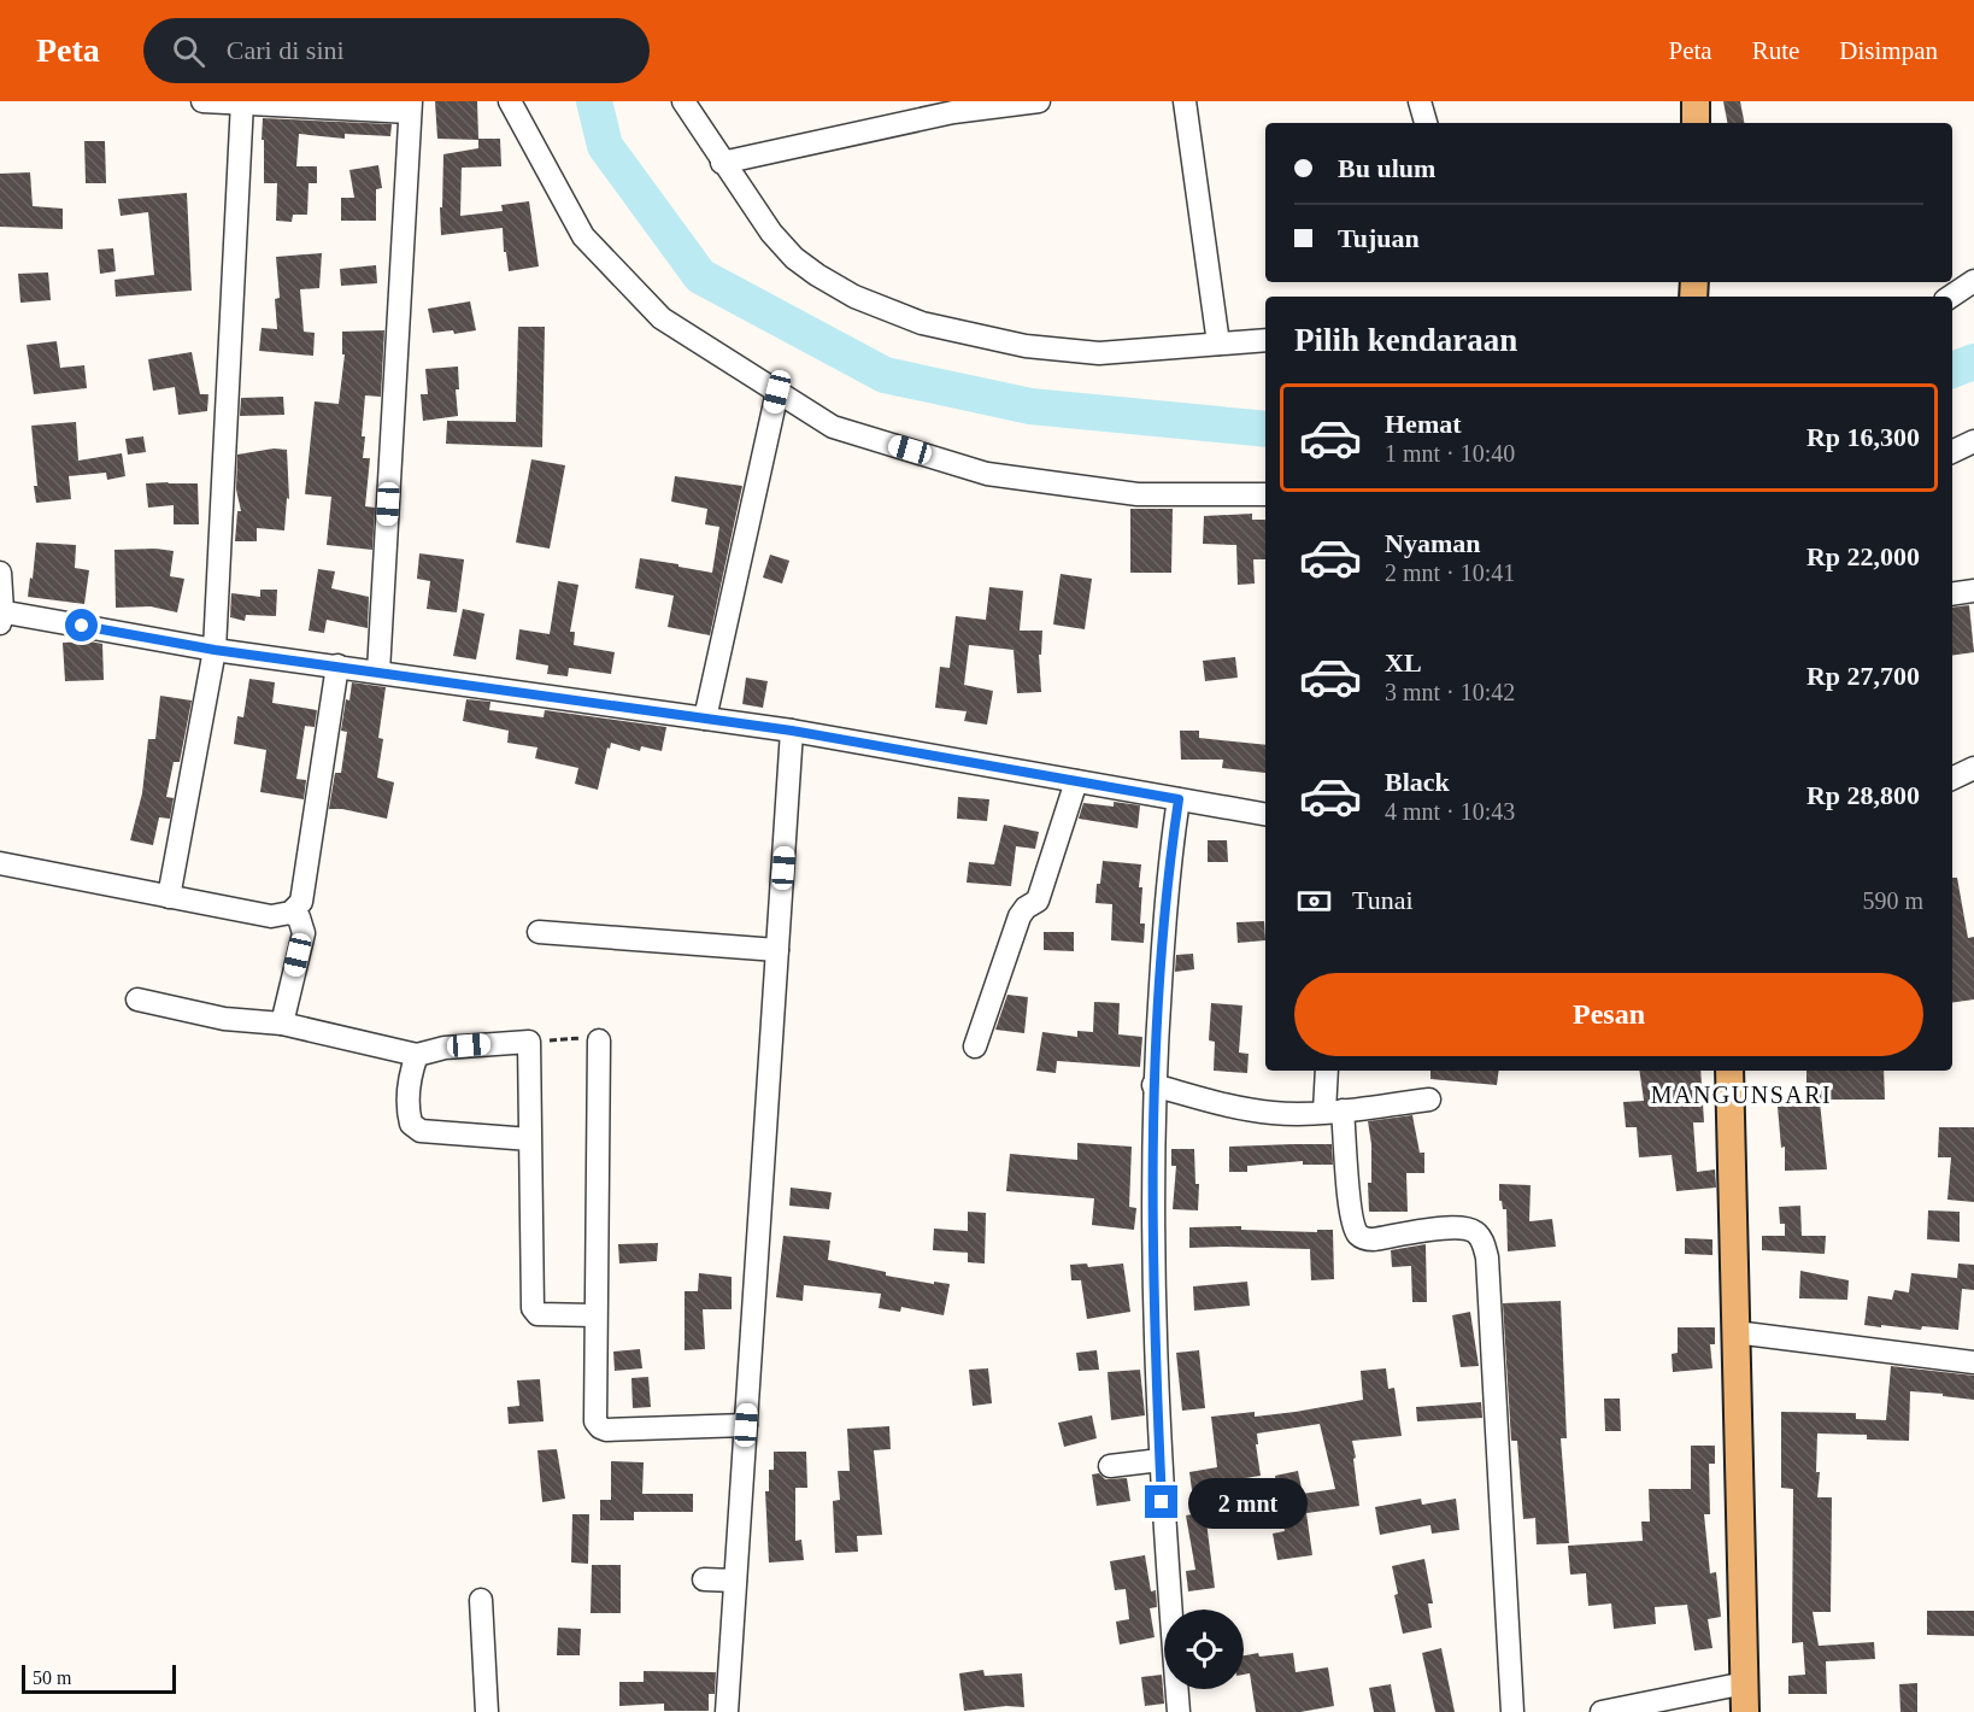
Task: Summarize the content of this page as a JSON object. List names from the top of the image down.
{
  "districts": ["MANGUNSARI"],
  "scale_bar": "50 m",
  "page": {
    "header": "Peta",
    "search": "Cari di sini",
    "nav": ["Peta", "Rute", "Disimpan"],
    "banner": ["Bu ulum", "Tujuan"],
    "heading": "Pilih kendaraan",
    "list": [
      {
        "name": "Hemat",
        "note": "1 mnt · 10:40",
        "value": "Rp 16,300"
      },
      {
        "name": "Nyaman",
        "note": "2 mnt · 10:41",
        "value": "Rp 22,000"
      },
      {
        "name": "XL",
        "note": "3 mnt · 10:42",
        "value": "Rp 27,700"
      },
      {
        "name": "Black",
        "note": "4 mnt · 10:43",
        "value": "Rp 28,800"
      }
    ],
    "pay": ["Tunai", "590 m"],
    "buttons": "Pesan",
    "bubble": "2 mnt",
    "scale": "50 m"
  }
}
